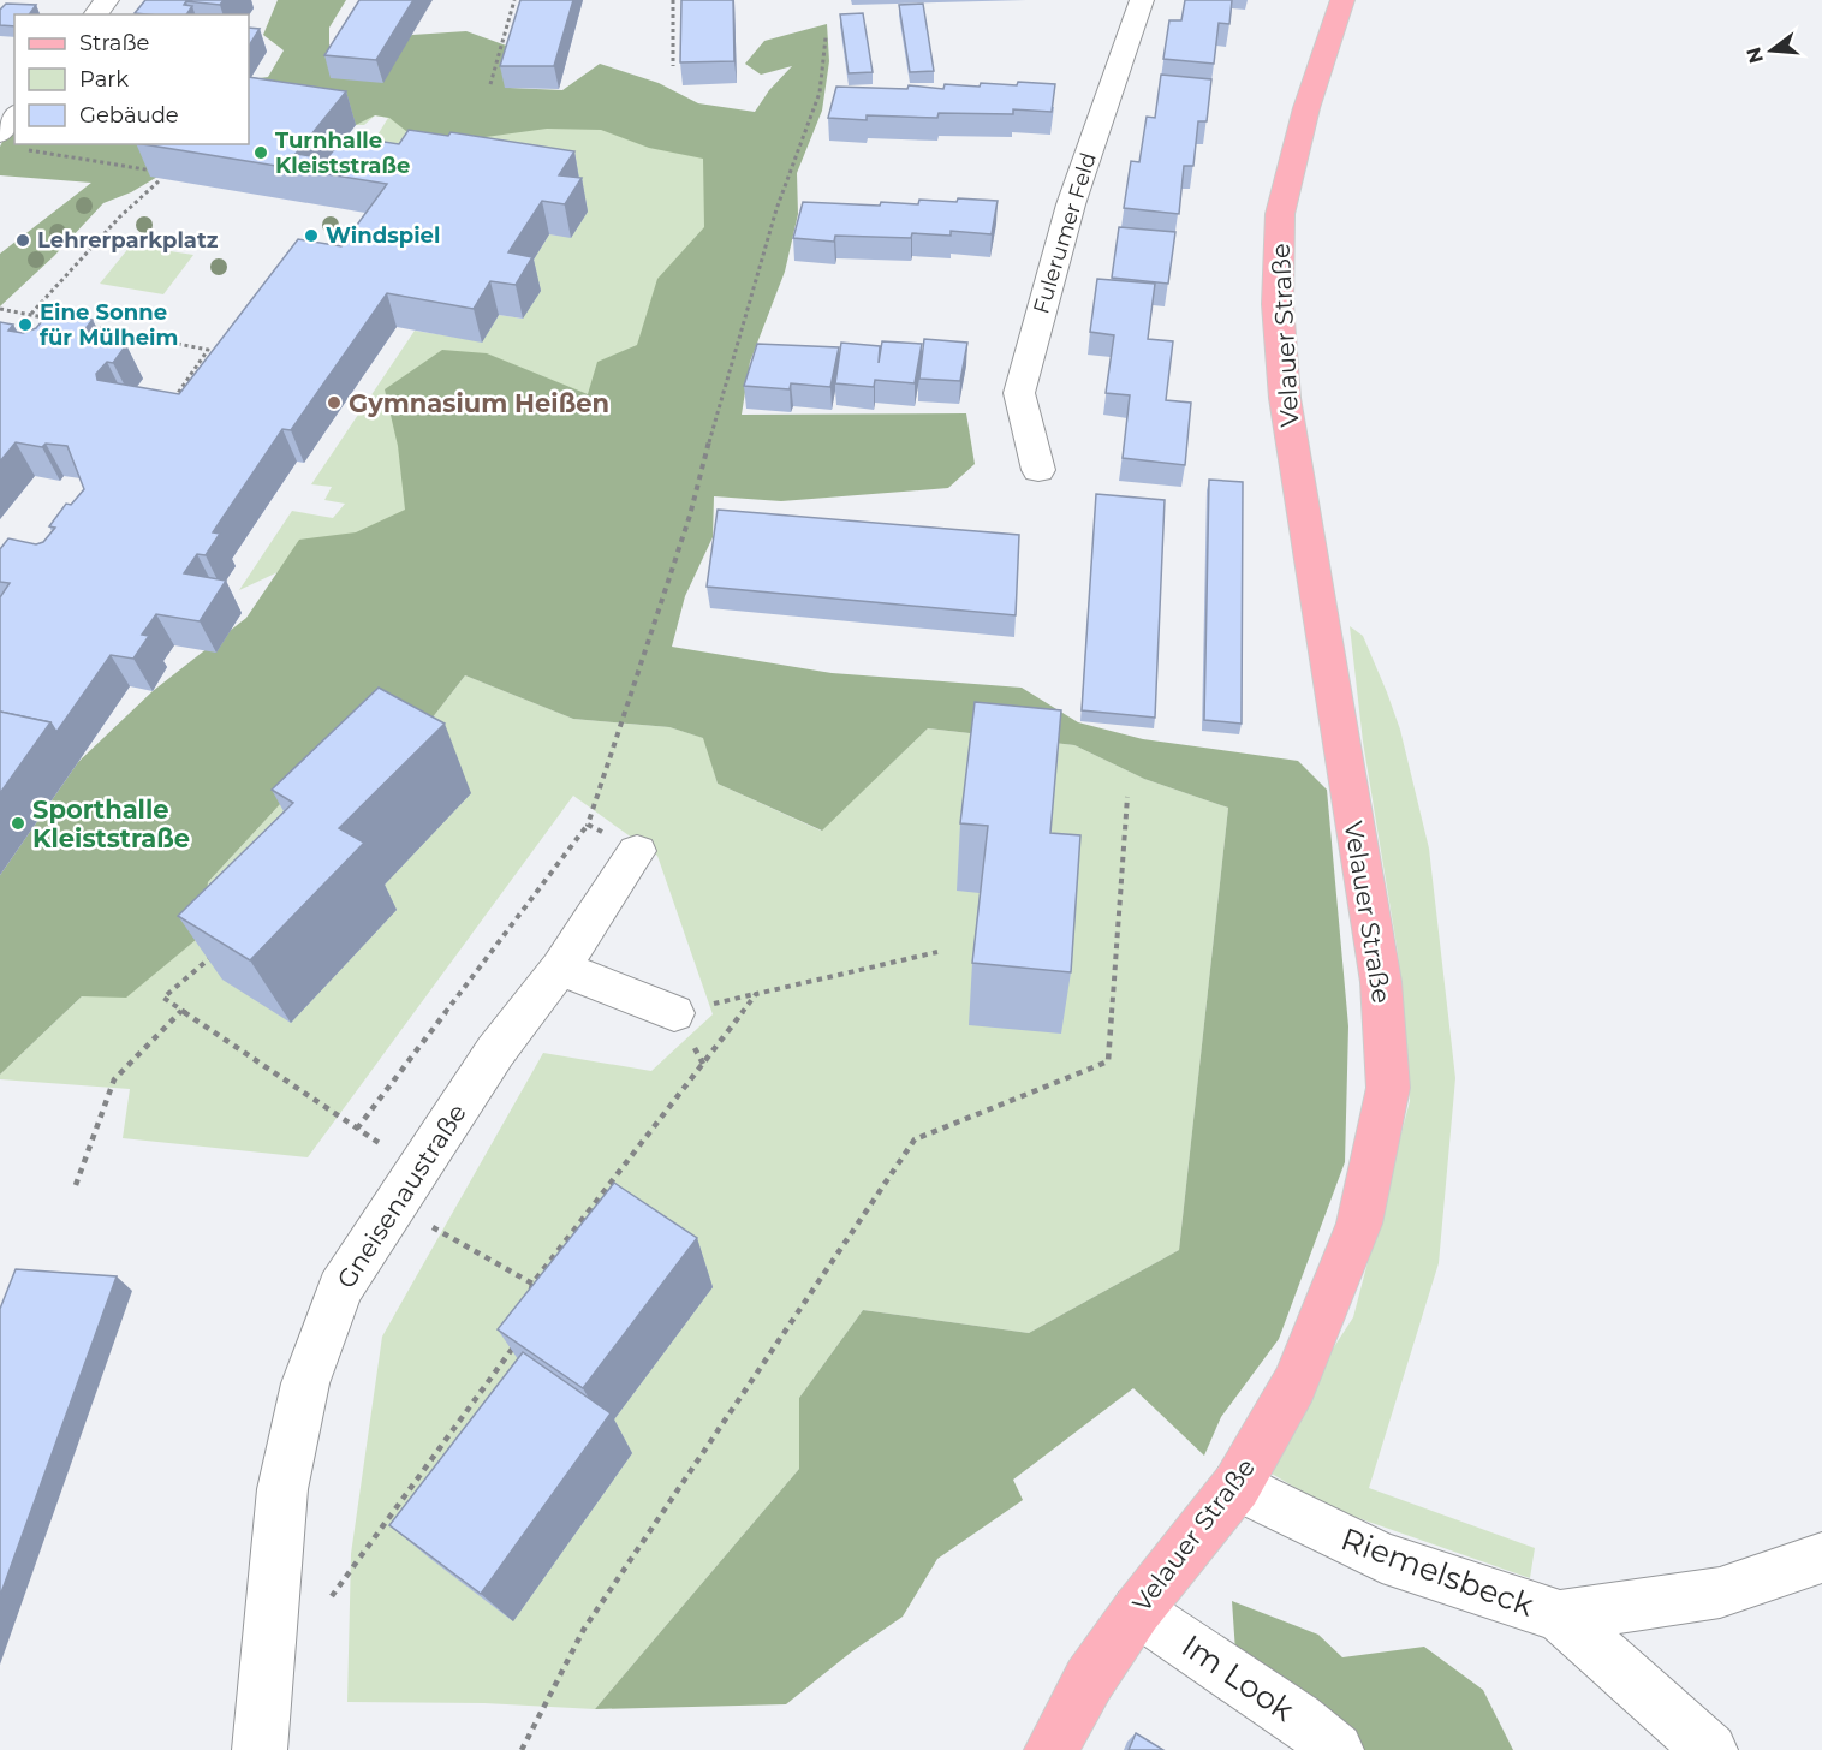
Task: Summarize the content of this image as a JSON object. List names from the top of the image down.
{
  "streets": {
    "main road": ["Velauer Straße"],
    "street": [
      "Fulerumer Feld",
      "Gneisenaustraße",
      "Riemelsbeck",
      "Im Look"
    ]
  },
  "crossings": [
    ["Velauer Straße", "Riemelsbeck"],
    ["Velauer Straße", "Im Look"]
  ],
  "places": [
    "Turnhalle Kleiststraße",
    "Windspiel",
    "Lehrerparkplatz",
    "Eine Sonne für Mülheim",
    "Gymnasium Heißen",
    "Sporthalle Kleiststraße"
  ],
  "legend": ["Straße", "Park", "Gebäude"],
  "north": "left"
}
